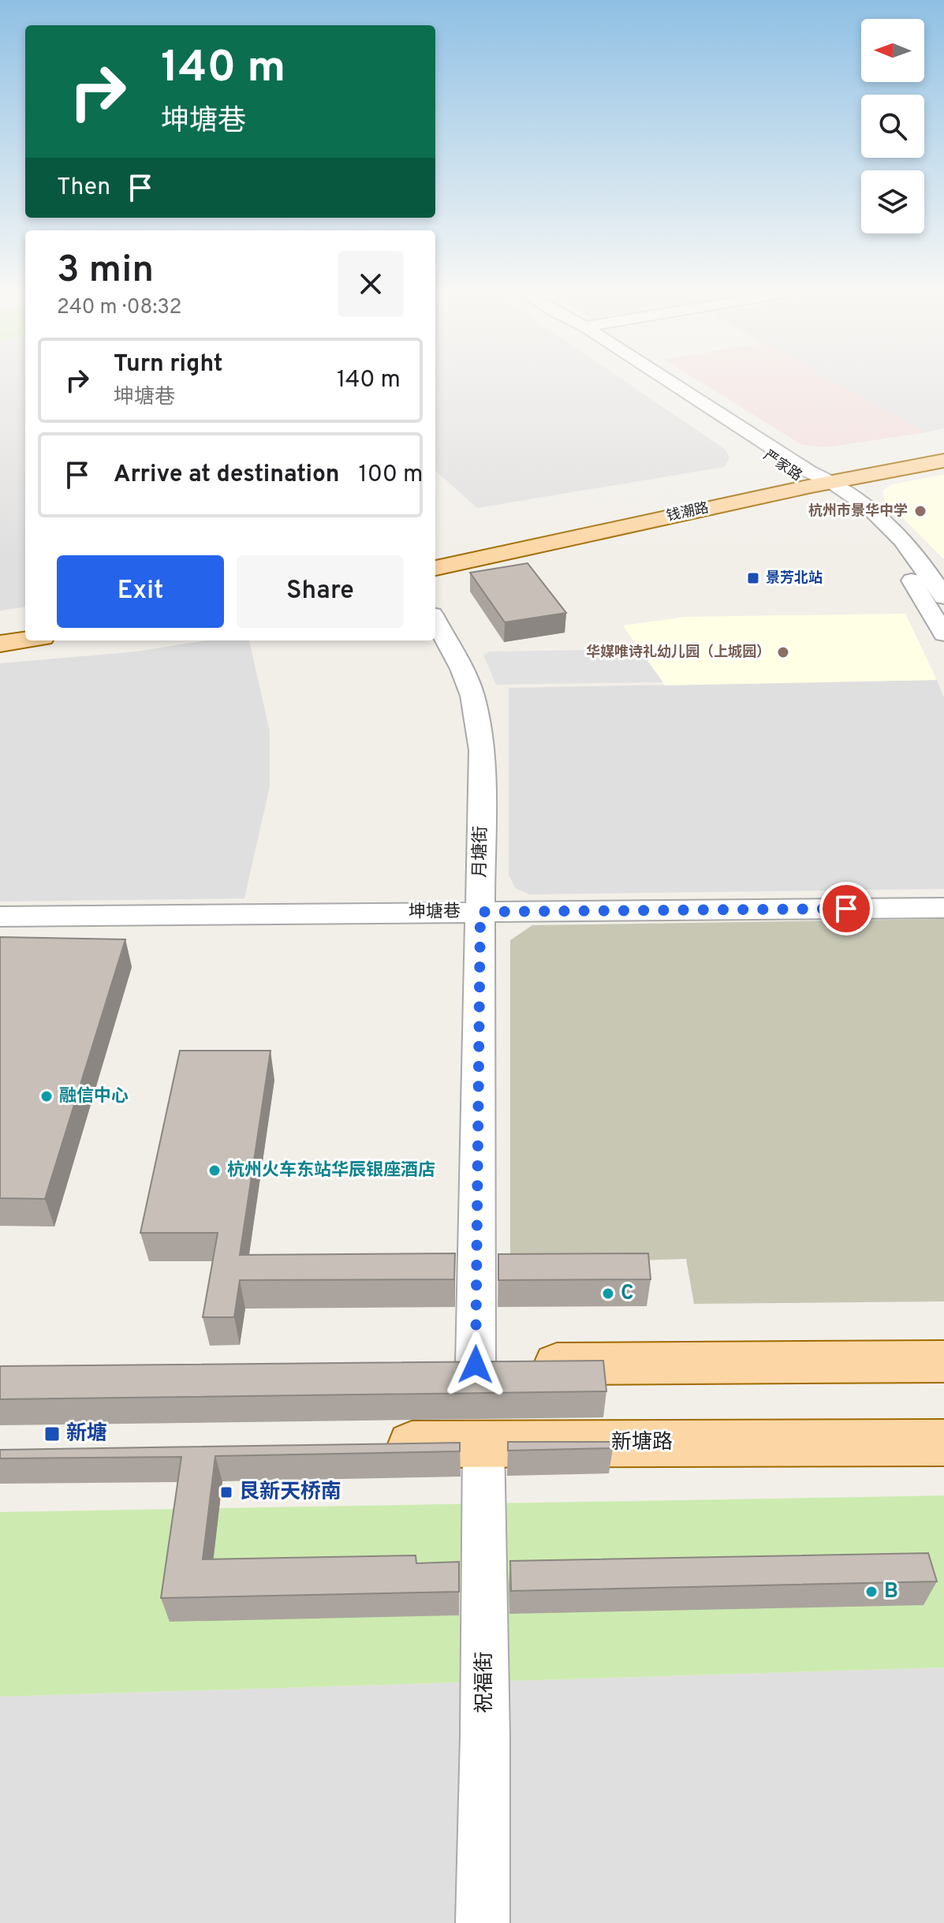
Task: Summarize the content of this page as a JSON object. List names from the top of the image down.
{
  "streets": {
    "main road": ["钱潮路", "新塘路"],
    "street": [
      "严家路",
      "月塘街",
      "坤塘巷",
      "祝福街"
    ]
  },
  "crossings": [
    ["严家路", "钱潮路"],
    ["月塘街", "坤塘巷"],
    ["新塘路", "祝福街"]
  ],
  "places": {
    "other": [
      "杭州市景华中学",
      "华媒唯诗礼幼儿园（上城园）",
      "融信中心",
      "杭州火车东站华辰银座酒店",
      "C",
      "B"
    ],
    "transit": ["景芳北站", "新塘", "艮新天桥南"]
  },
  "north": "left",
  "page": {
    "turn": ["140 m", "坤塘巷"],
    "then": "Then",
    "heading": ["3 min", "240 m · 08:32"],
    "list": [
      {
        "name": "Turn right",
        "note": "坤塘巷",
        "value": "140 m"
      },
      {
        "name": "Arrive at destination",
        "value": "100 m"
      }
    ],
    "buttons": ["Exit", "Share"]
  }
}
